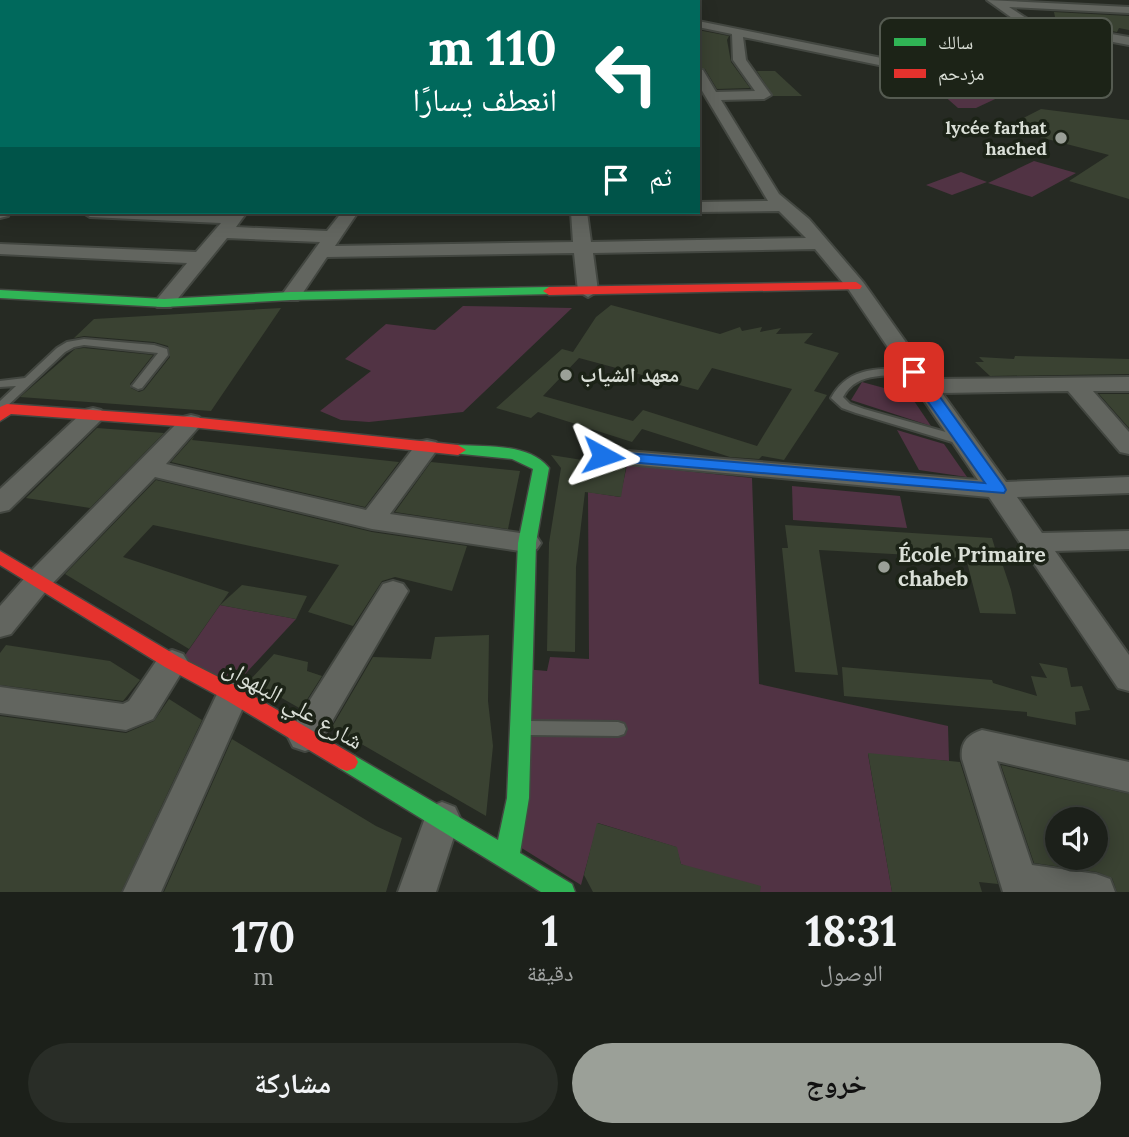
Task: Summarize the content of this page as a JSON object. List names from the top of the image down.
{
  "streets": {
    "street": ["شارع علي البلهوان"]
  },
  "places": ["lycée farhat hached", "معهد الشياب", "École Primaire chabeb"],
  "legend": ["سالك", "مزدحم"],
  "page": {
    "turn": ["110 m", "انعطف يسارًا"],
    "then": "ثم",
    "eta": [
      "18:31",
      "الوصول",
      "1",
      "دقيقة",
      "170",
      "m"
    ],
    "buttons": ["خروج", "مشاركة"]
  }
}
